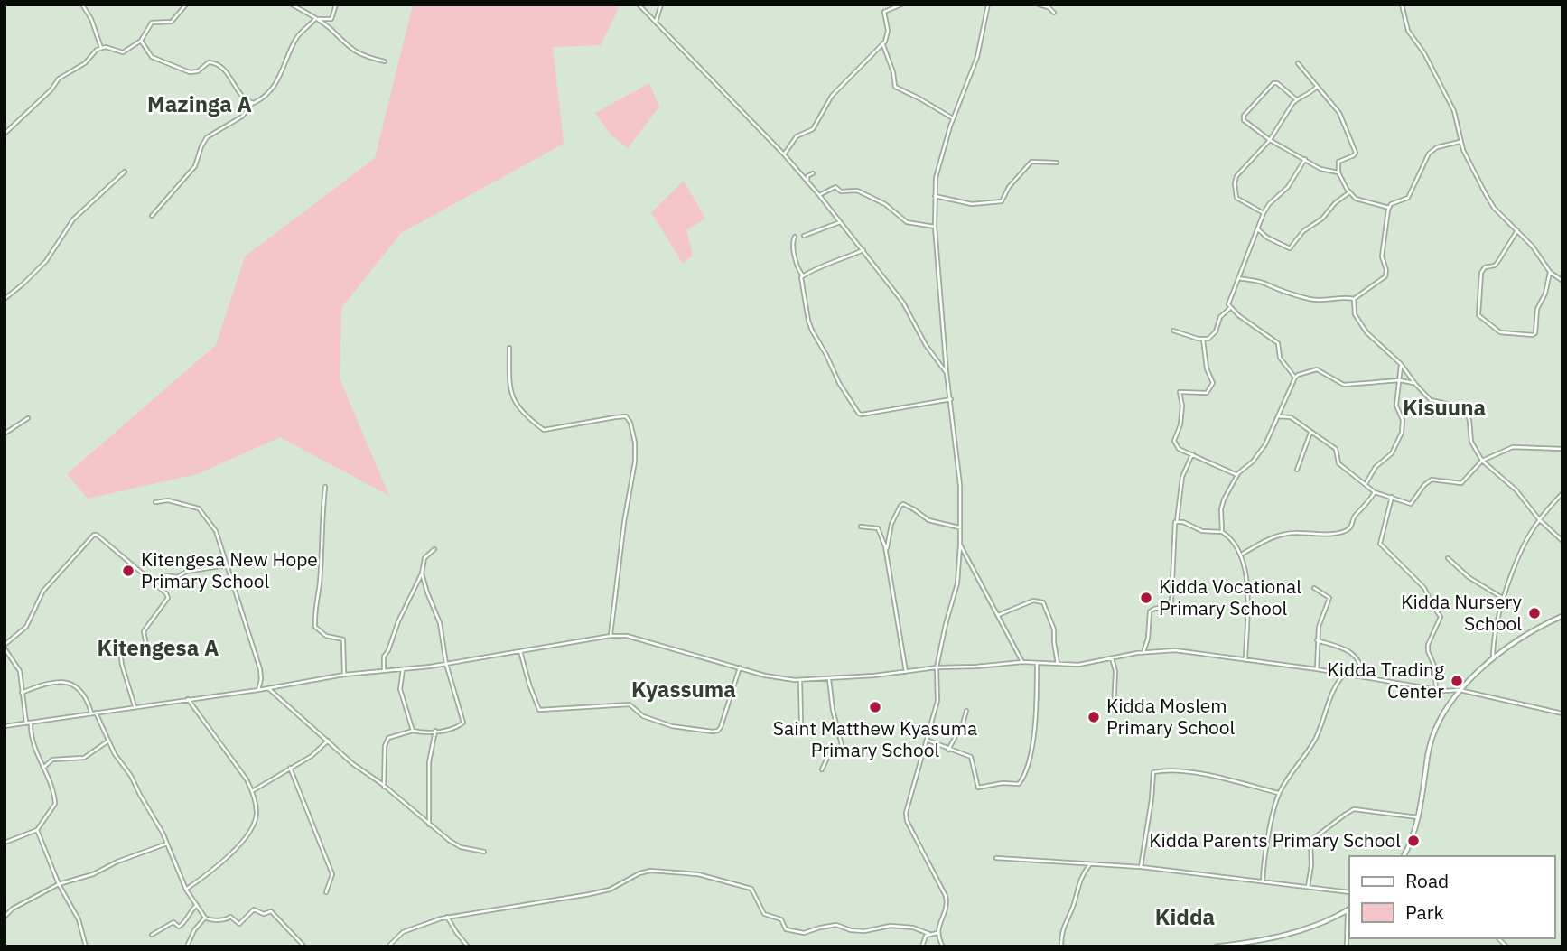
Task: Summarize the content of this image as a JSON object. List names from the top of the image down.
{
  "districts": [
    "Mazinga A",
    "Kisuuna",
    "Kitengesa A",
    "Kyassuma",
    "Kidda"
  ],
  "places": [
    "Kitengesa New Hope Primary School",
    "Kidda Vocational Primary School",
    "Kidda Nursery School",
    "Kidda Trading Center",
    "Saint Matthew Kyasuma Primary School",
    "Kidda Moslem Primary School",
    "Kidda Parents Primary School"
  ],
  "legend": ["Road", "Park"]
}
